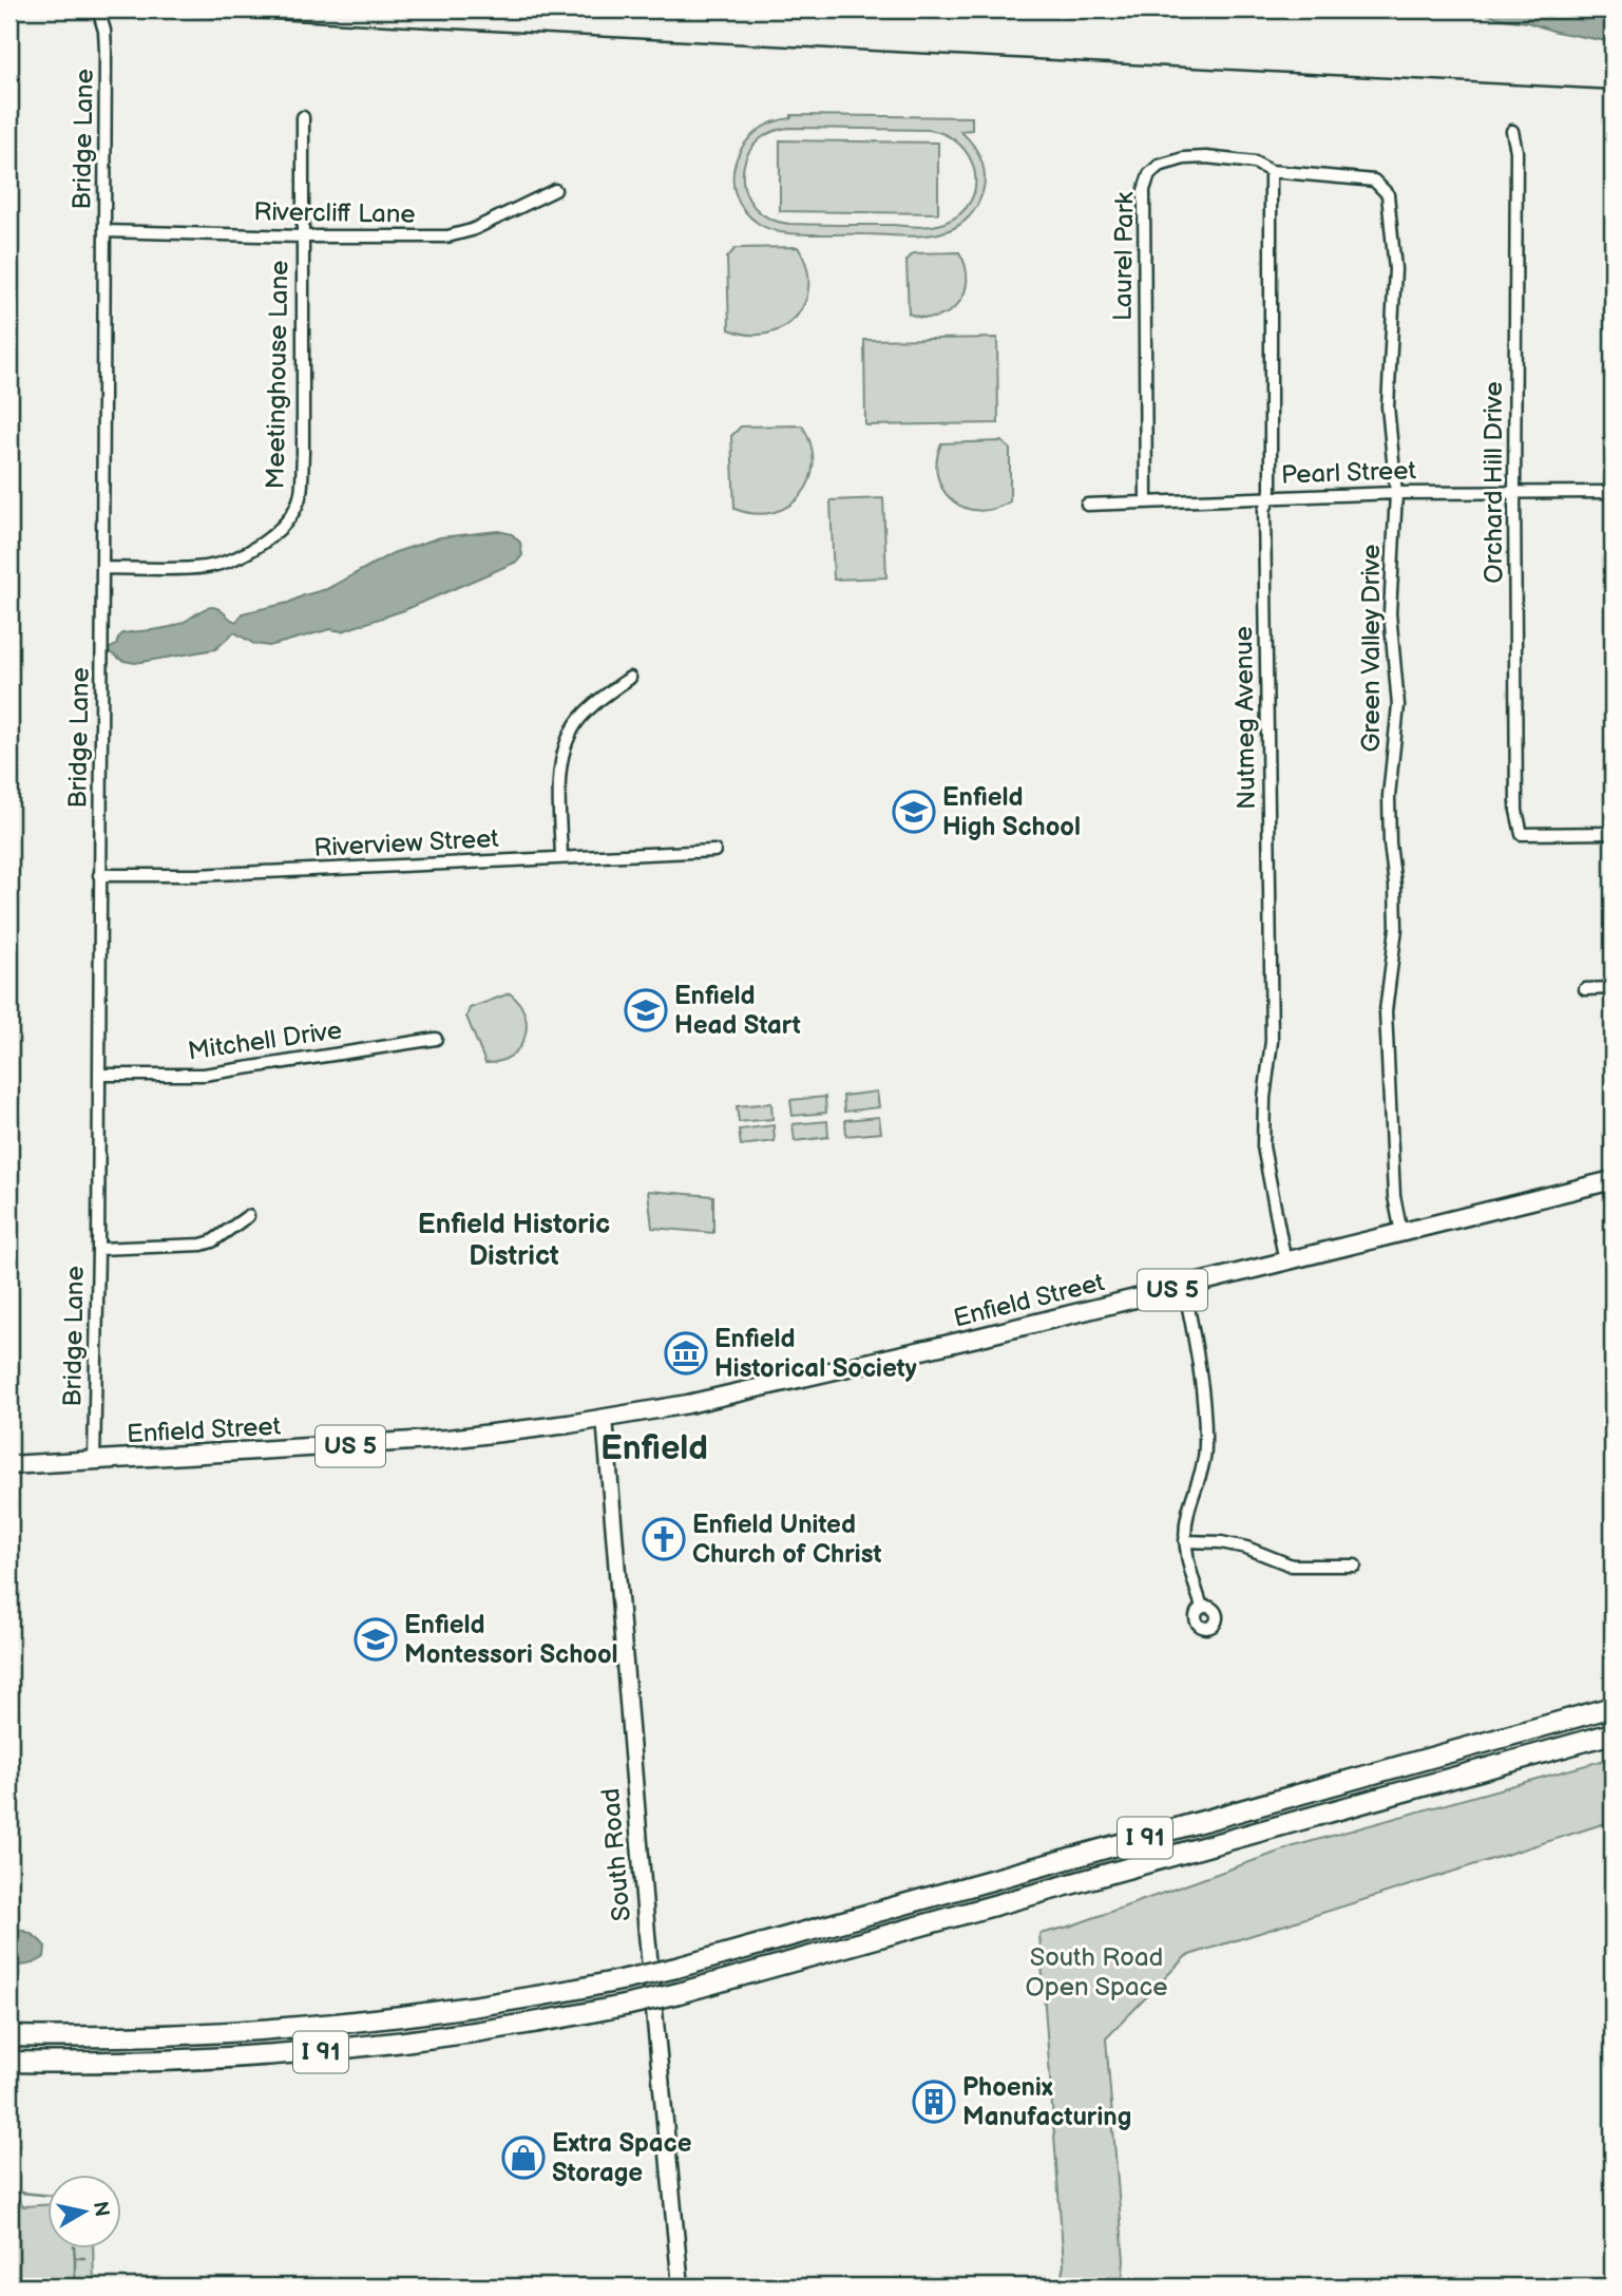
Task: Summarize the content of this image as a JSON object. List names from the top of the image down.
{
  "streets": {
    "highway": ["I 91"],
    "main road": ["US 5", "Enfield Street", "South Road"],
    "street": [
      "Bridge Lane",
      "Rivercliff Lane",
      "Laurel Park",
      "Meetinghouse Lane",
      "Pearl Street",
      "Orchard Hill Drive",
      "Green Valley Drive",
      "Nutmeg Avenue",
      "Riverview Street",
      "Mitchell Drive"
    ]
  },
  "crossings": [
    ["Bridge Lane", "Rivercliff Lane"],
    ["Bridge Lane", "Meetinghouse Lane"],
    ["Bridge Lane", "Riverview Street"],
    ["Bridge Lane", "Mitchell Drive"],
    ["Bridge Lane", "Enfield Street"],
    ["Rivercliff Lane", "Meetinghouse Lane"],
    ["Laurel Park", "Pearl Street"],
    ["Laurel Park", "Green Valley Drive"],
    ["Laurel Park", "Nutmeg Avenue"],
    ["Pearl Street", "Orchard Hill Drive"],
    ["Pearl Street", "Green Valley Drive"],
    ["Pearl Street", "Nutmeg Avenue"],
    ["Green Valley Drive", "Enfield Street"],
    ["Nutmeg Avenue", "Enfield Street"],
    ["Enfield Street", "South Road"]
  ],
  "districts": ["Enfield Historic District", "Enfield"],
  "parks": ["South Road Open Space"],
  "places": {
    "school or university": ["Enfield High School", "Enfield Head Start", "Enfield Montessori School"],
    "museum": ["Enfield Historical Society"],
    "church": ["Enfield United Church of Christ"],
    "building": ["Phoenix Manufacturing"],
    "shop": ["Extra Space Storage"]
  },
  "north": "right"
}
